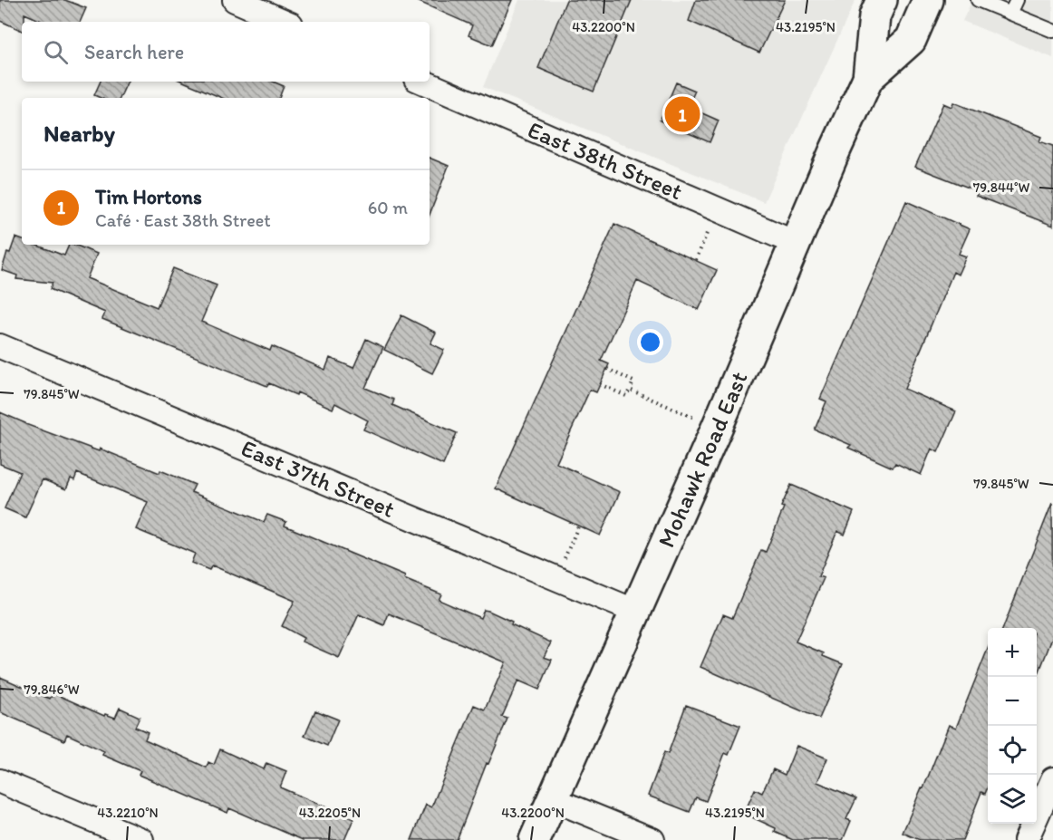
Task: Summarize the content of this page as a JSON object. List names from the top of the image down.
{
  "streets": {
    "main road": ["Mohawk Road East"],
    "street": ["East 38th Street", "East 37th Street"]
  },
  "crossings": [
    ["East 38th Street", "Mohawk Road East"],
    ["Mohawk Road East", "East 37th Street"]
  ],
  "page": {
    "search": "Search here",
    "pins": "1",
    "heading": "Nearby",
    "list": [
      {
        "mark": "1",
        "name": "Tim Hortons",
        "note": "Café · East 38th Street",
        "value": "60 m"
      }
    ],
    "map_buttons": ["+", "−"]
  },
  "coordinates": [
    "43.2200°N",
    "43.2195°N",
    "79.844°W",
    "79.845°W",
    "79.846°W",
    "43.2210°N",
    "43.2205°N"
  ]
}
